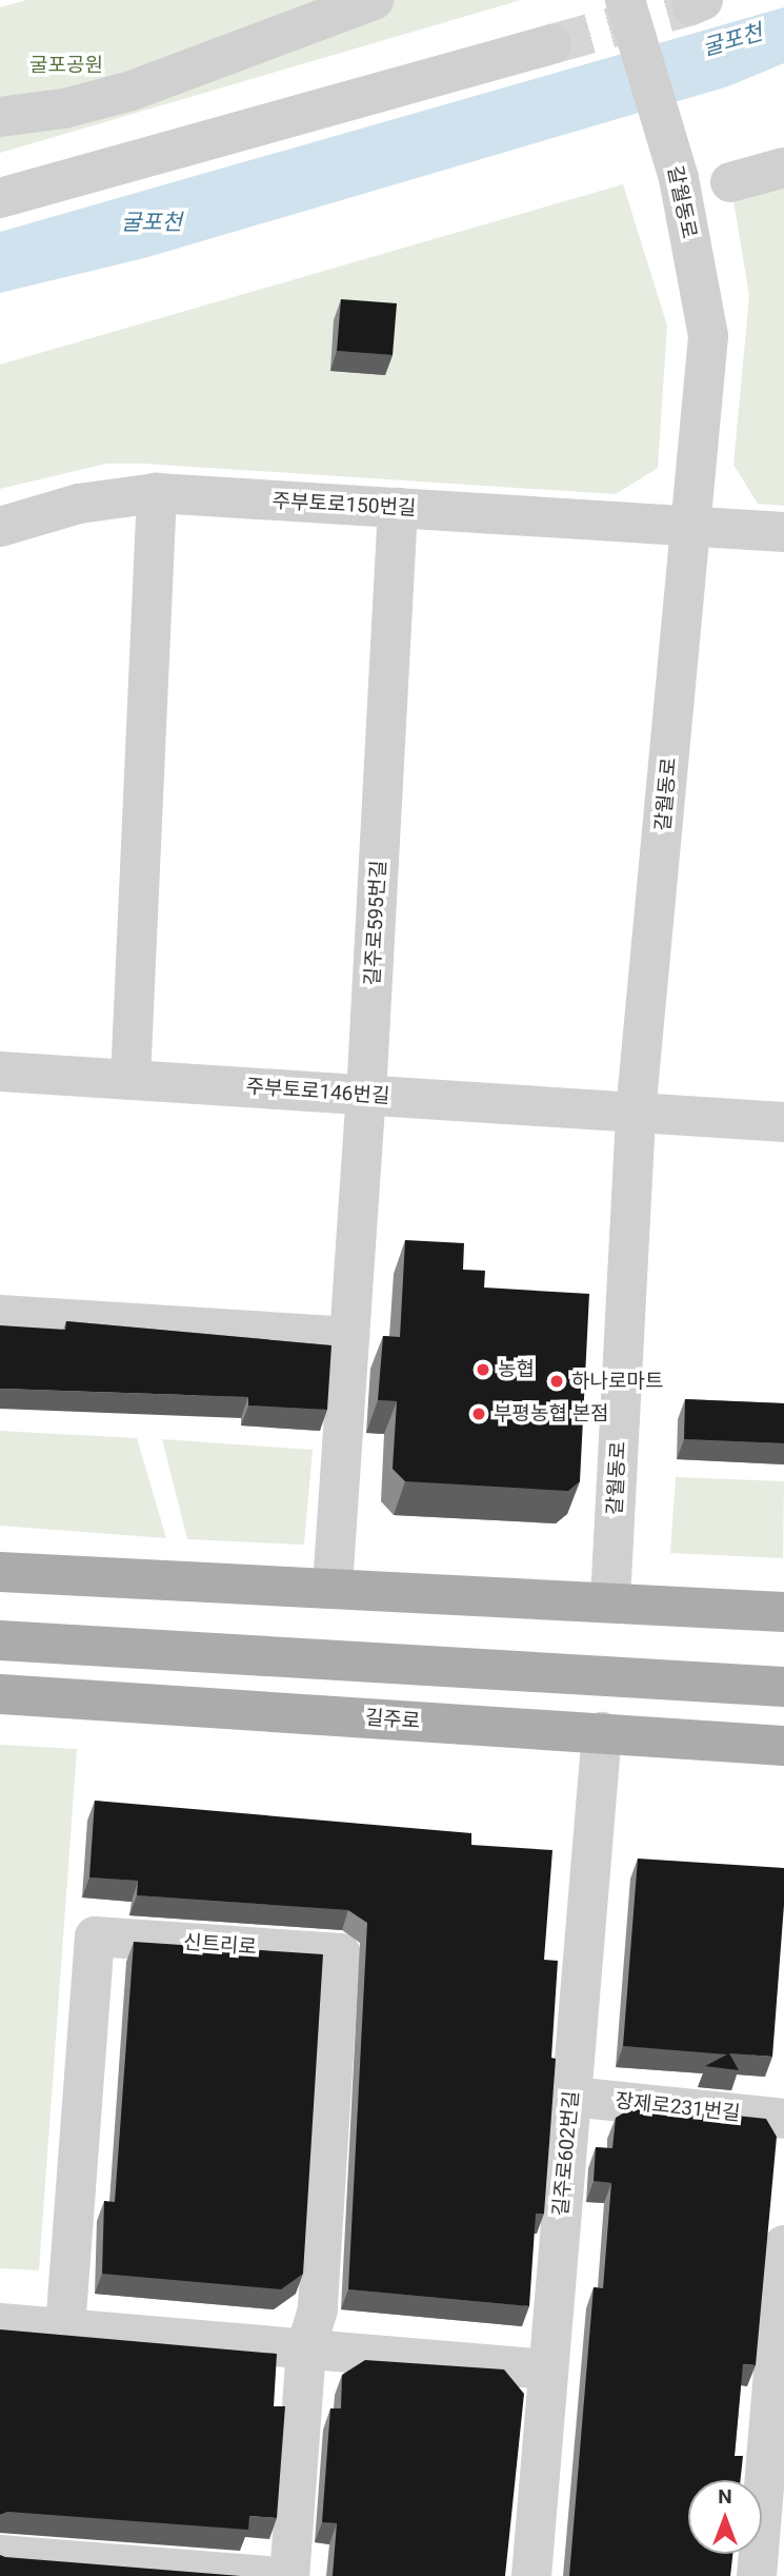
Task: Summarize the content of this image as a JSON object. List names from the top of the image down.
{
  "streets": {
    "main road": ["길주로"],
    "street": [
      "갈월동로",
      "주부토로150번길",
      "길주로595번길",
      "주부토로146번길",
      "신트리로",
      "장제로231번길",
      "길주로602번길"
    ]
  },
  "crossings": [
    ["갈월동로", "주부토로150번길"],
    ["갈월동로", "주부토로146번길"],
    ["주부토로150번길", "길주로595번길"],
    ["길주로595번길", "주부토로146번길"],
    ["길주로", "길주로602번길"],
    ["장제로231번길", "길주로602번길"]
  ],
  "water": ["굴포천"],
  "parks": ["굴포공원"],
  "places": ["농협", "하나로마트", "부평농협 본점"],
  "north": "top"
}
